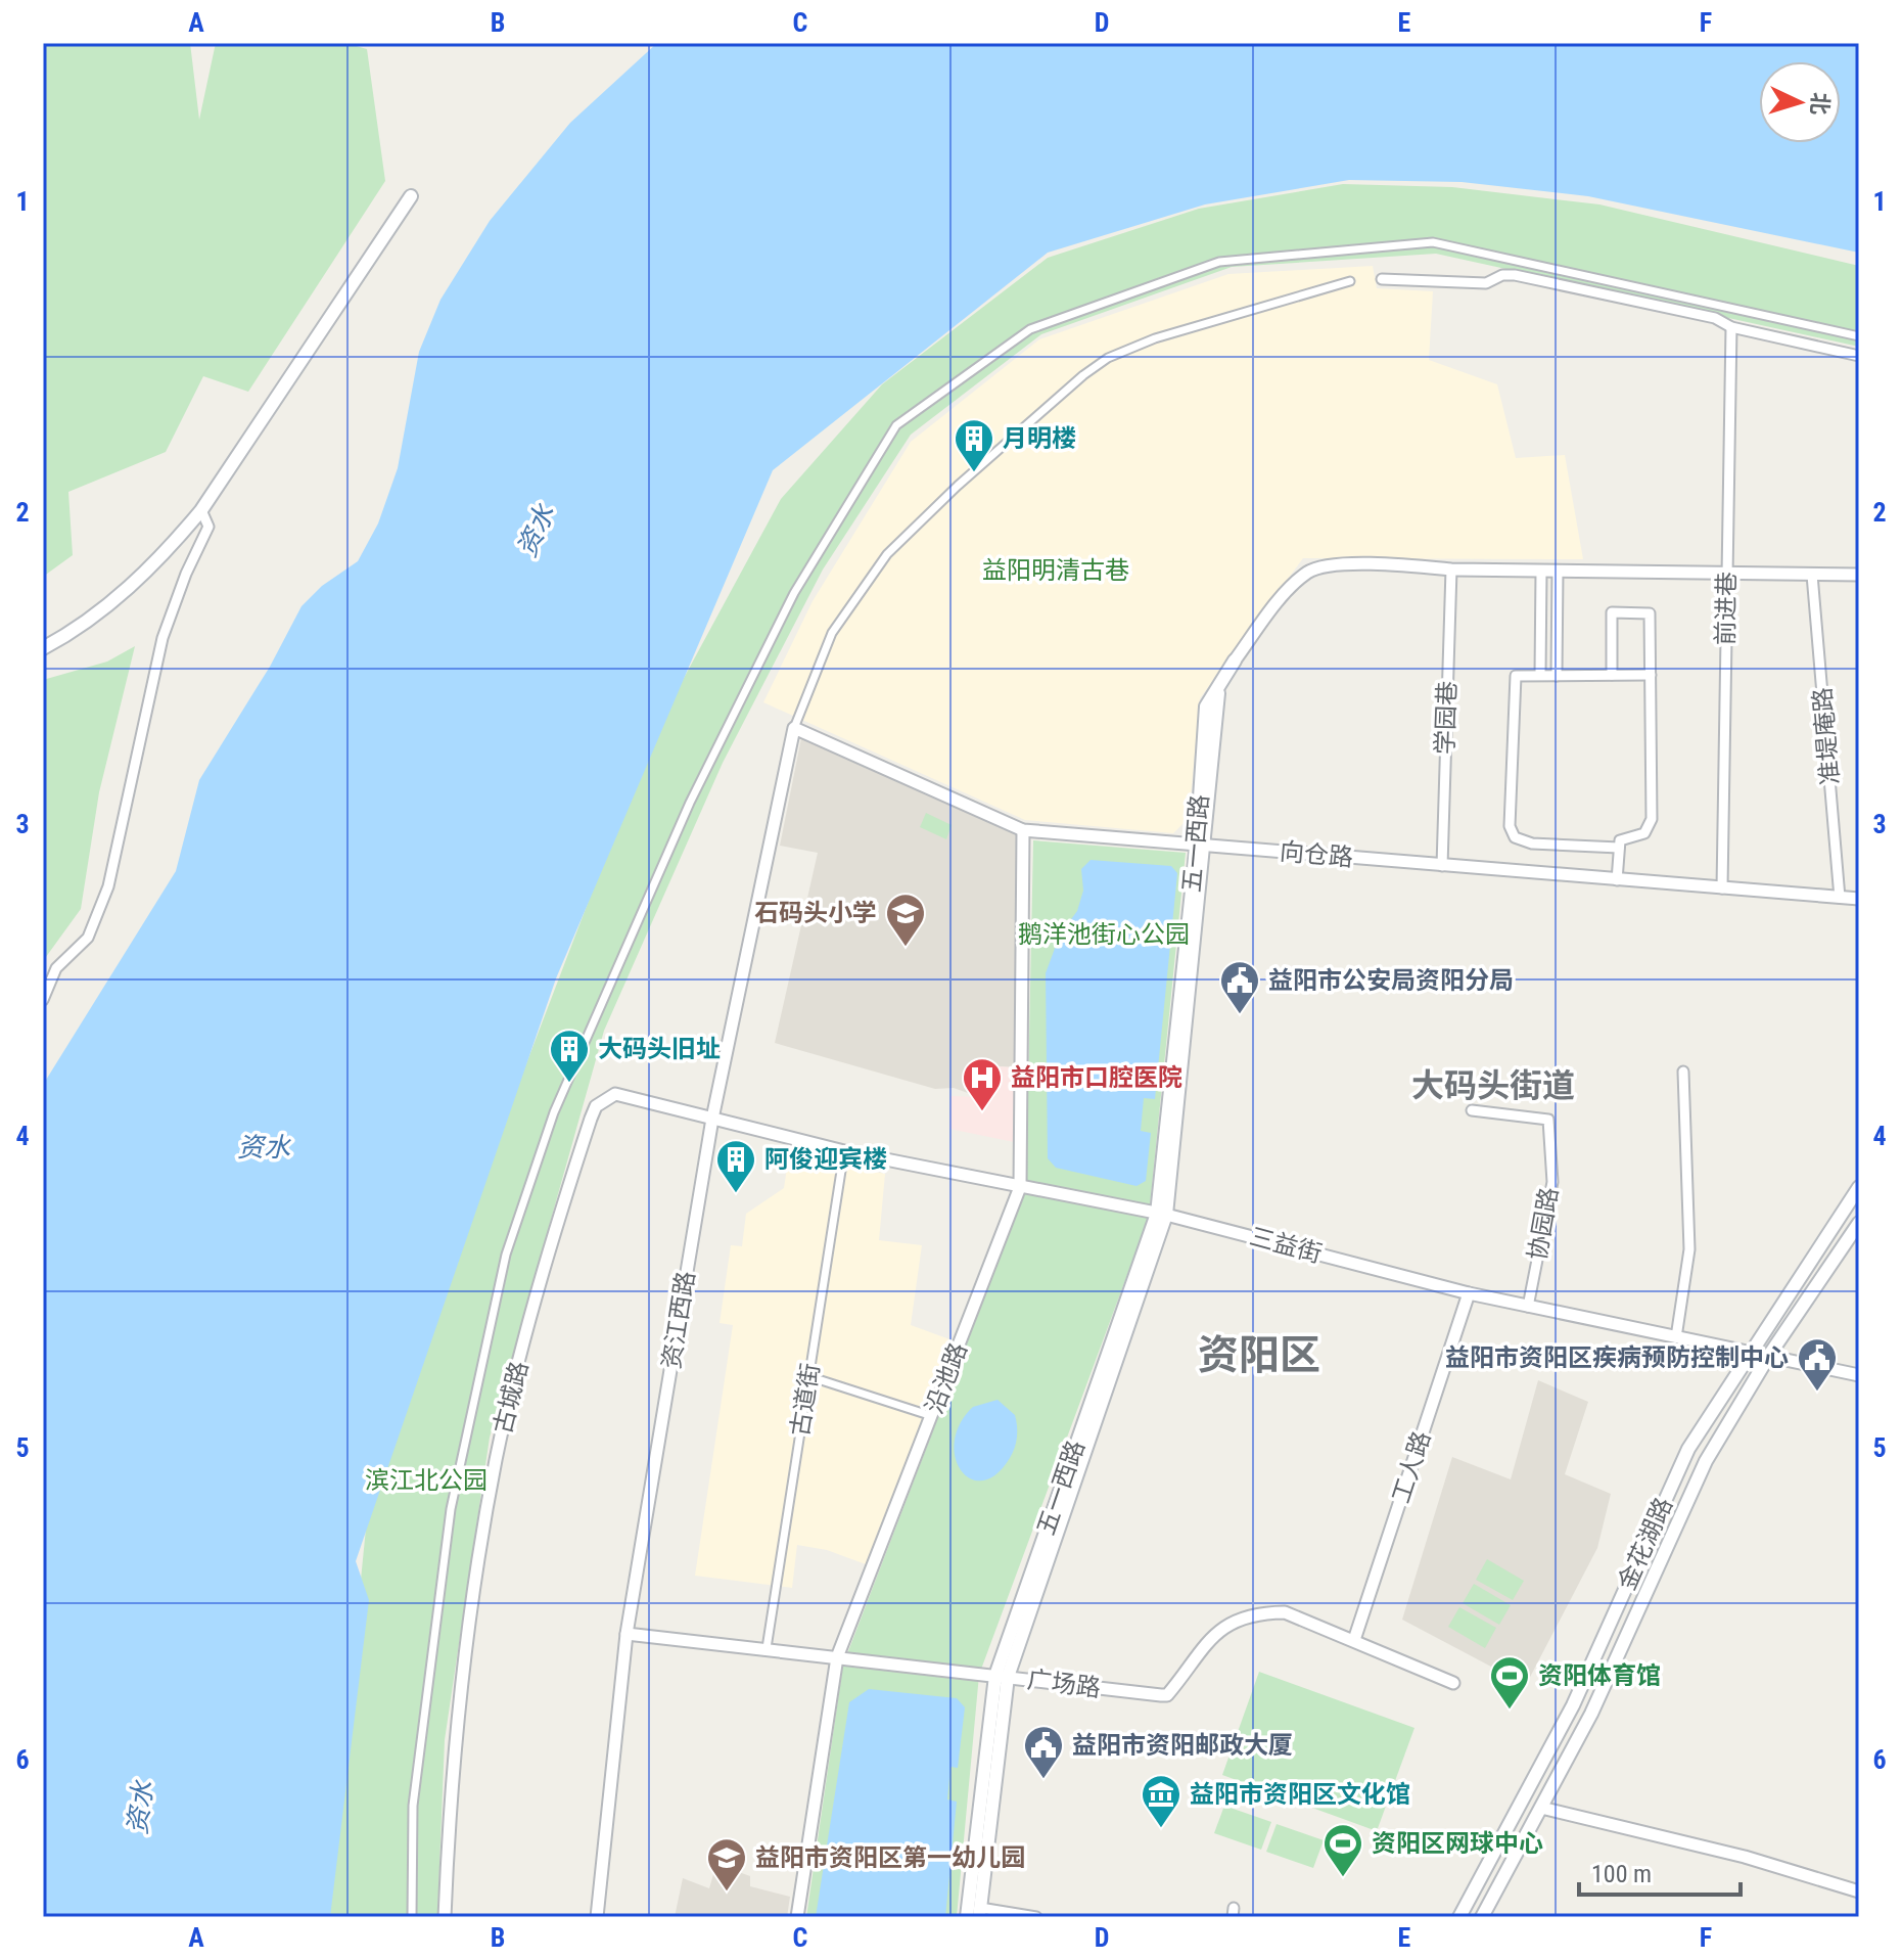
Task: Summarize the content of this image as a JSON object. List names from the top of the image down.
{
  "streets": {
    "main road": ["五一西路", "金花湖路"],
    "street": [
      "前进巷",
      "学园巷",
      "准堤庵路",
      "向仓路",
      "协园路",
      "三益街",
      "资江西路",
      "沿池路",
      "古城路",
      "古道街",
      "工人路",
      "广场路"
    ]
  },
  "crossings": [
    ["前进巷", "五一西路"],
    ["前进巷", "向仓路"],
    ["学园巷", "五一西路"],
    ["学园巷", "向仓路"],
    ["准堤庵路", "五一西路"],
    ["准堤庵路", "向仓路"],
    ["五一西路", "向仓路"],
    ["五一西路", "三益街"],
    ["五一西路", "广场路"],
    ["向仓路", "资江西路"],
    ["向仓路", "沿池路"],
    ["协园路", "三益街"],
    ["三益街", "资江西路"],
    ["三益街", "沿池路"],
    ["三益街", "古城路"],
    ["三益街", "古道街"],
    ["三益街", "工人路"],
    ["三益街", "金花湖路"],
    ["资江西路", "古城路"],
    ["资江西路", "广场路"],
    ["沿池路", "广场路"],
    ["古道街", "广场路"],
    ["工人路", "广场路"]
  ],
  "districts": ["大码头街道", "资阳区"],
  "water": ["资水"],
  "parks": ["益阳明清古巷", "鹅洋池街心公园", "滨江北公园"],
  "places": {
    "building": ["月明楼", "大码头旧址", "阿俊迎宾楼"],
    "school or university": ["石码头小学", "益阳市资阳区第一幼儿园"],
    "public building": ["益阳市公安局资阳分局", "益阳市资阳区疾病预防控制中心", "益阳市资阳邮政大厦"],
    "hospital": ["益阳市口腔医院"],
    "sports": ["资阳体育馆", "资阳区网球中心"],
    "museum": ["益阳市资阳区文化馆"]
  },
  "scale_bar": "100 m",
  "north": "right",
  "grid": {
    "columns": [
      "A",
      "B",
      "C",
      "D",
      "E",
      "F"
    ],
    "rows": [
      "1",
      "2",
      "3",
      "4",
      "5",
      "6"
    ]
  }
}
